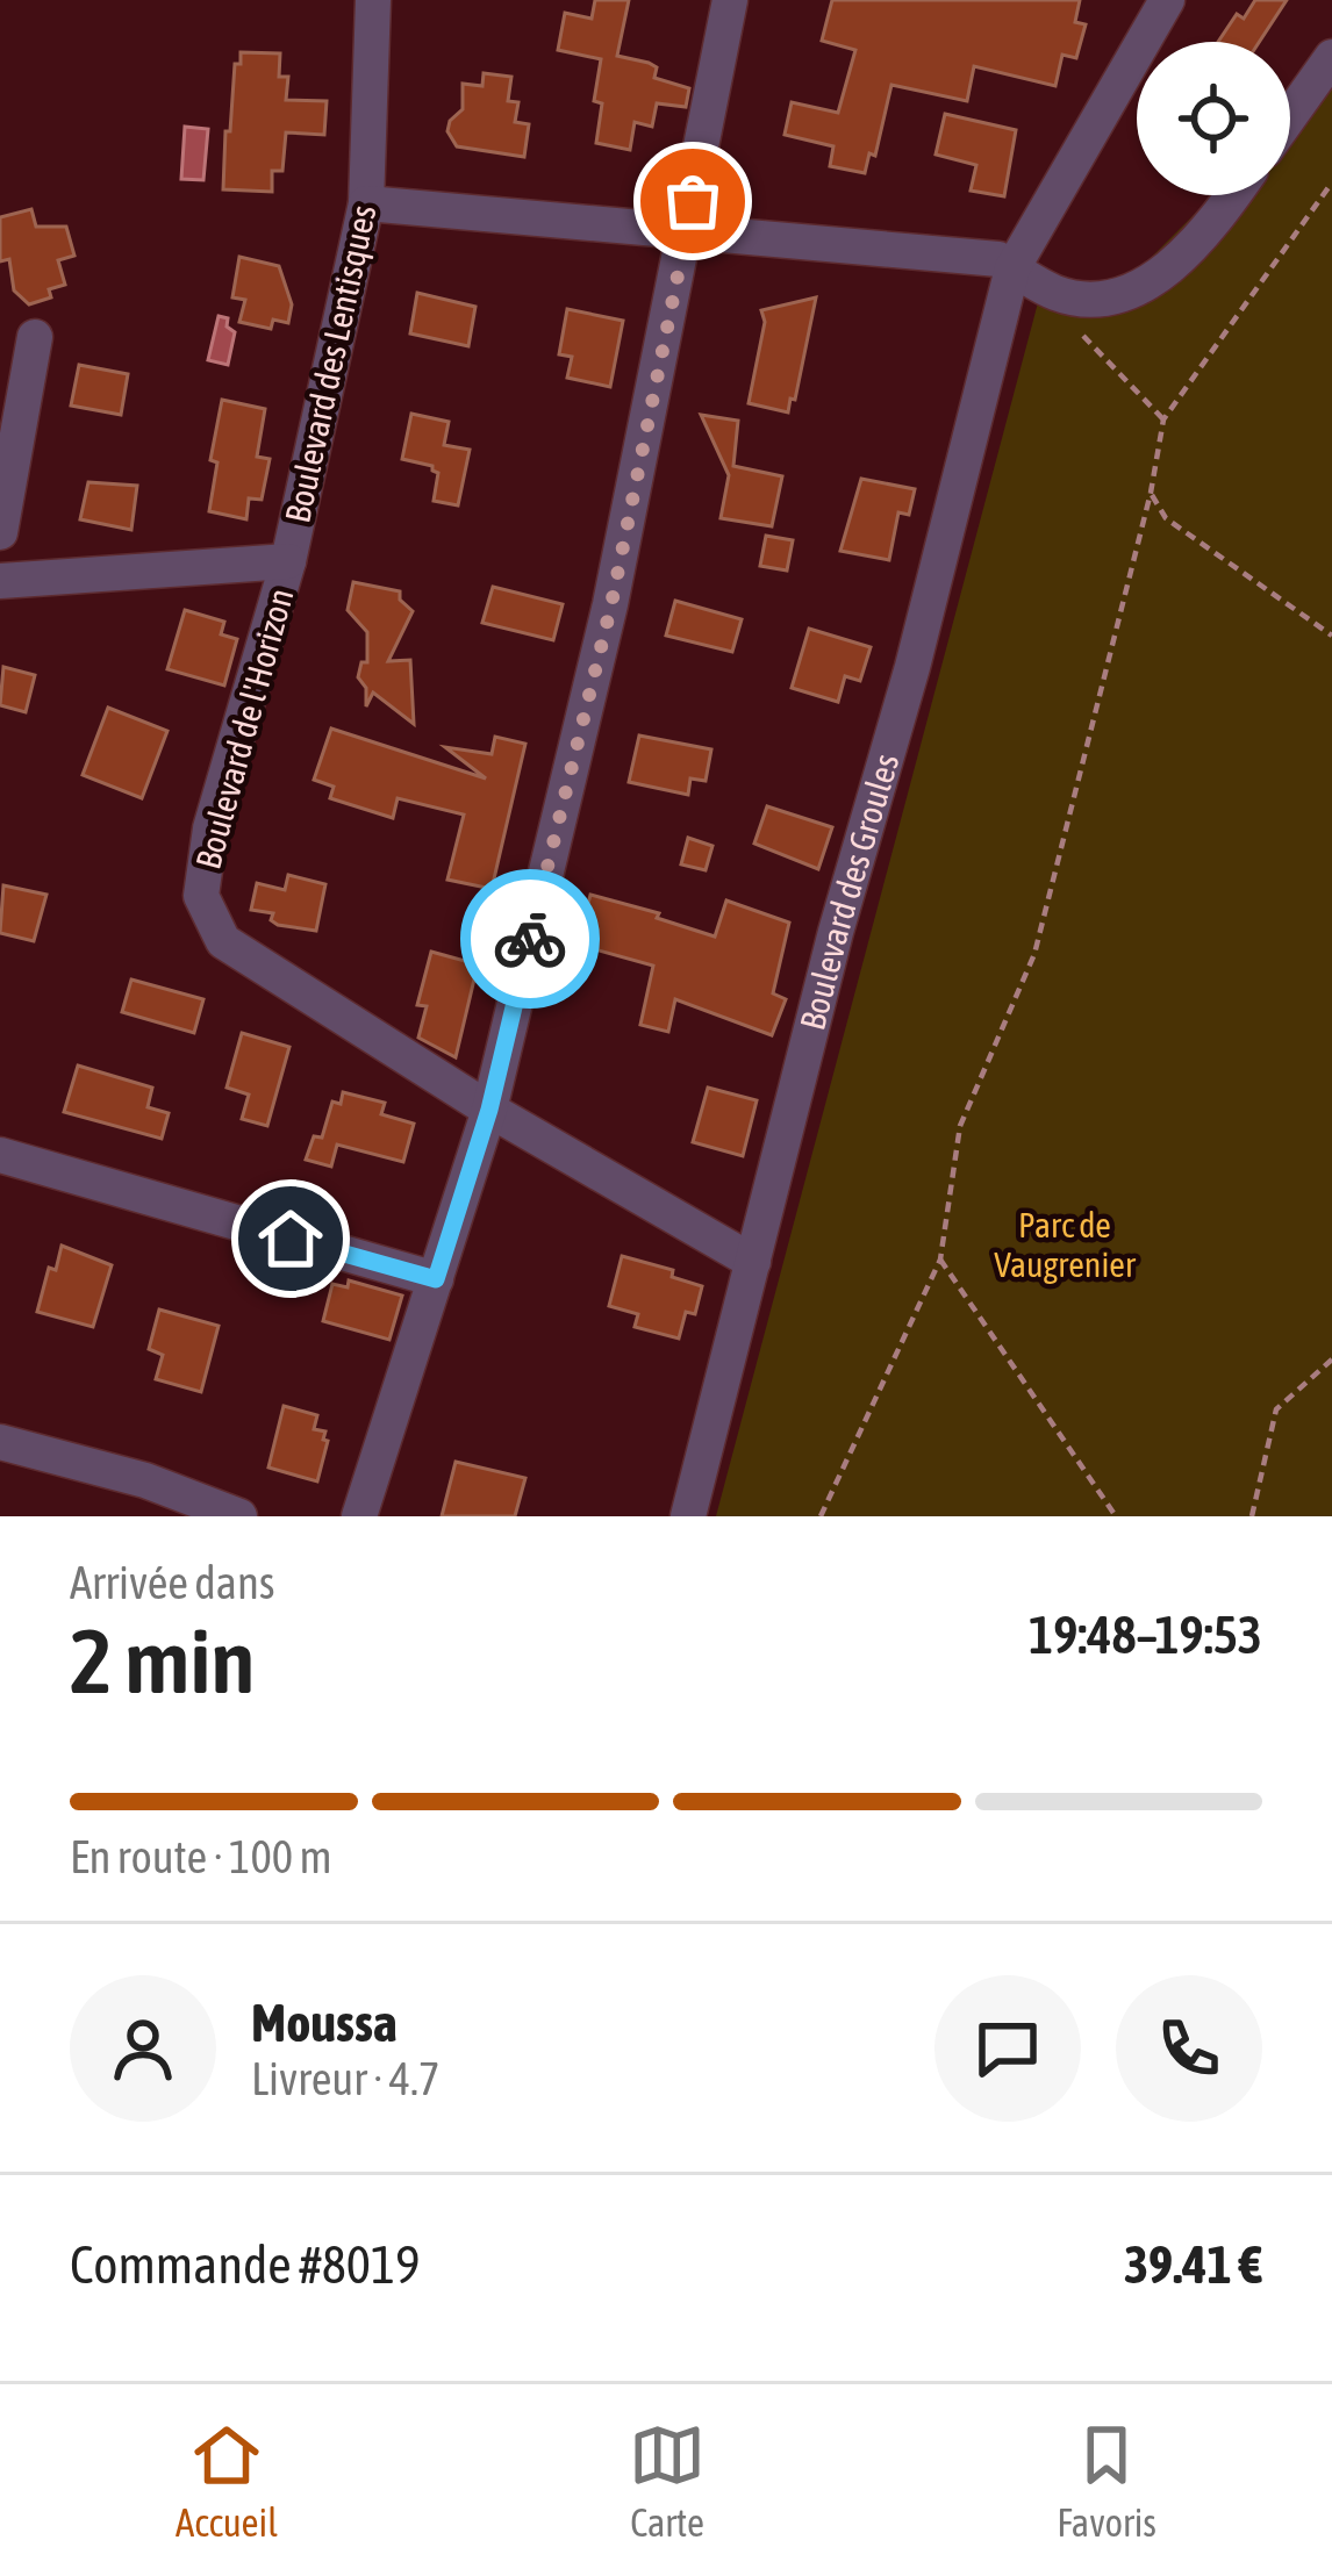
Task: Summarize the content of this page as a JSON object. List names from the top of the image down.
{
  "streets": {
    "street": ["Boulevard des Lentisques", "Boulevard de l'Horizon", "Boulevard des Groules"]
  },
  "crossings": [
    ["Boulevard des Lentisques", "Boulevard de l'Horizon"],
    ["Boulevard de l'Horizon", "Boulevard des Groules"]
  ],
  "parks": ["Parc de Vaugrenier"],
  "page": {
    "heading": ["2 min", "Arrivée dans", "19:48–19:53"],
    "panel": [
      "Moussa",
      "Livreur · 4.7",
      "Commande #8019",
      "39.41 €"
    ],
    "bar": "En route · 100 m",
    "tabs": ["Accueil", "Carte", "Favoris"]
  }
}
